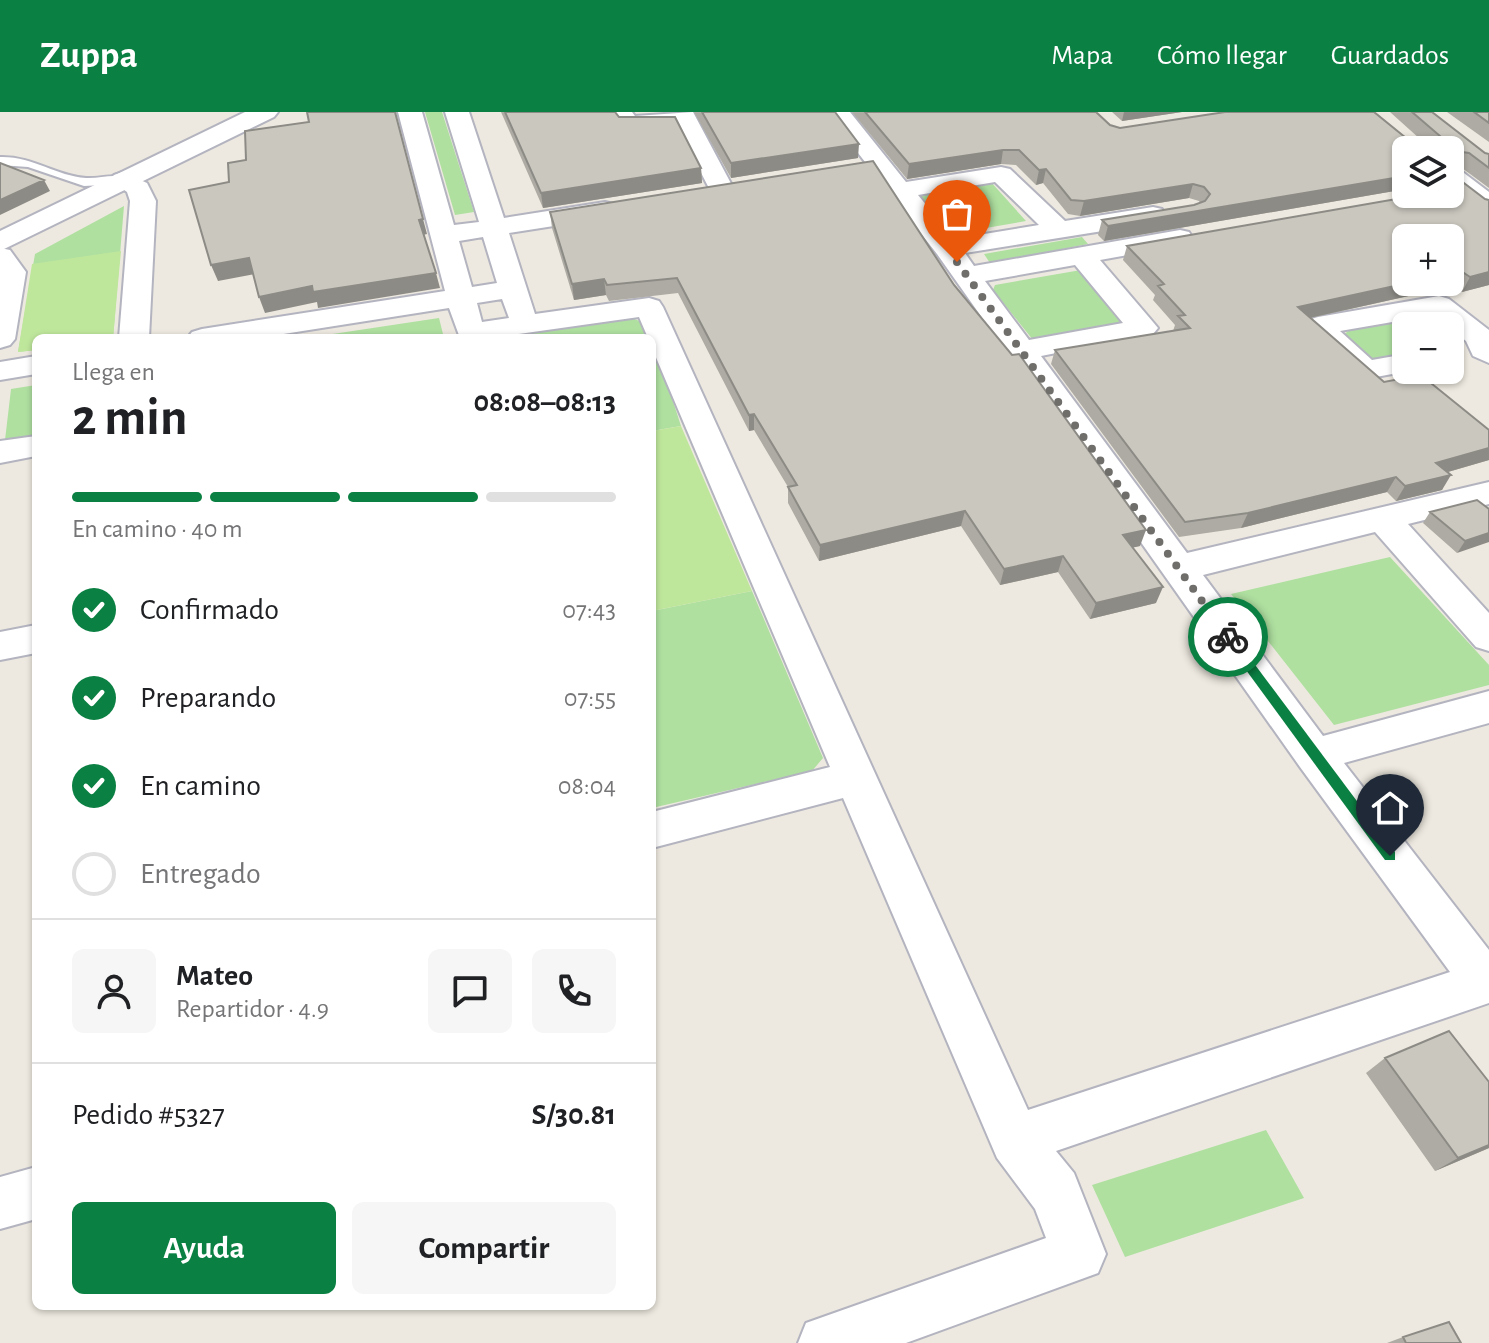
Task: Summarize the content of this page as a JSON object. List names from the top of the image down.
{
  "page": {
    "header": "Zuppa",
    "nav": ["Mapa", "Cómo llegar", "Guardados"],
    "map_buttons": ["+", "−"],
    "heading": ["2 min", "Llega en", "08:08–08:13"],
    "panel": [
      "Mateo",
      "Repartidor · 4.9",
      "Pedido #5327",
      "S/30.81"
    ],
    "bar": "En camino · 40 m",
    "list": [
      ["Confirmado", "07:43"],
      ["Preparando", "07:55"],
      ["En camino", "08:04"],
      "Entregado"
    ],
    "buttons": ["Ayuda", "Compartir"]
  }
}
